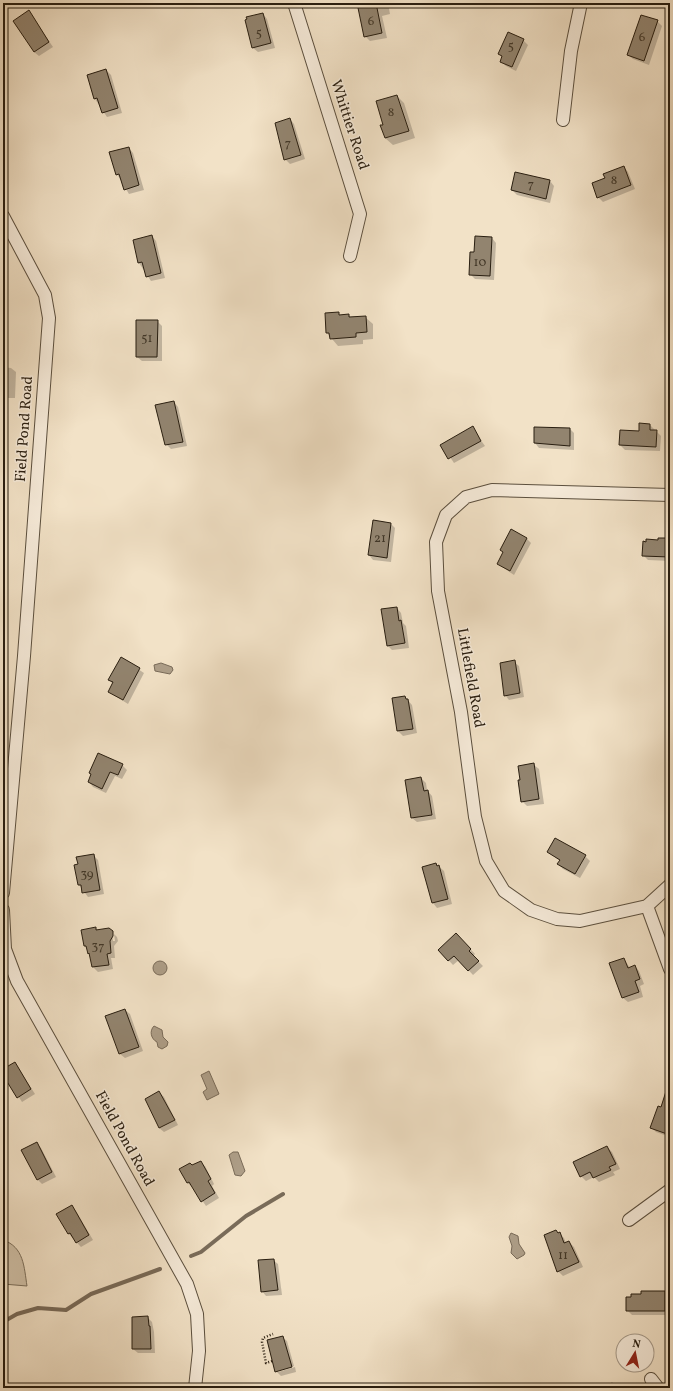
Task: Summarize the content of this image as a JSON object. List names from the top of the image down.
{
  "streets": {
    "street": ["Whittier Road", "Field Pond Road", "Littlefield Road"]
  },
  "house_numbers": [
    "6",
    "5",
    "6",
    "5",
    "8",
    "7",
    "8",
    "7",
    "10",
    "51",
    "21",
    "39",
    "37",
    "11"
  ],
  "north": "top"
}
